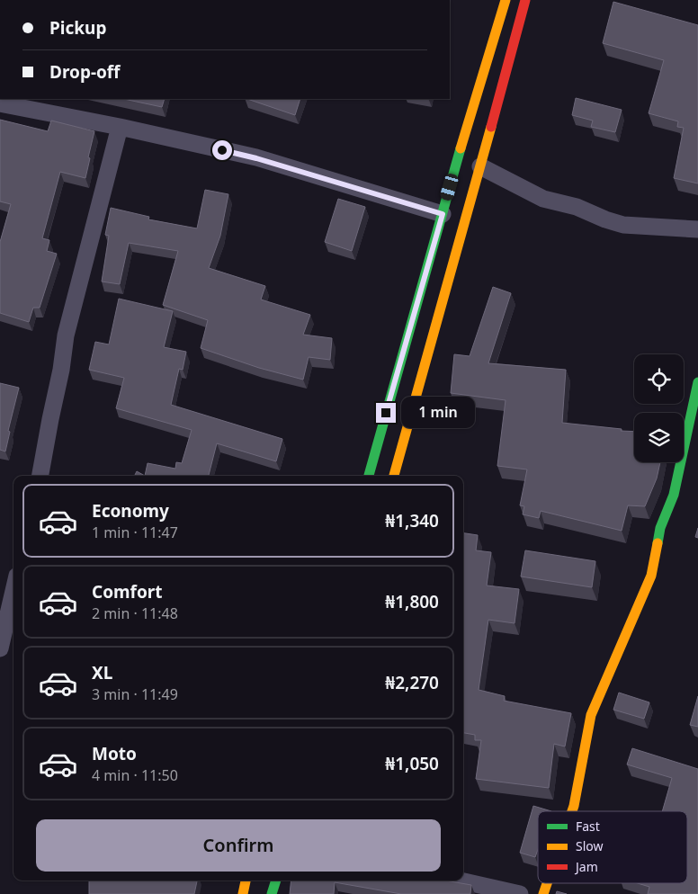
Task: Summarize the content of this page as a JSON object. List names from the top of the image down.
{
  "legend": ["Fast", "Slow", "Jam"],
  "page": {
    "banner": ["Pickup", "Drop-off"],
    "bubble": "1 min",
    "list": [
      {
        "name": "Economy",
        "note": "1 min · 11:47",
        "value": "₦1,340"
      },
      {
        "name": "Comfort",
        "note": "2 min · 11:48",
        "value": "₦1,800"
      },
      {
        "name": "XL",
        "note": "3 min · 11:49",
        "value": "₦2,270"
      },
      {
        "name": "Moto",
        "note": "4 min · 11:50",
        "value": "₦1,050"
      }
    ],
    "buttons": "Confirm"
  }
}
